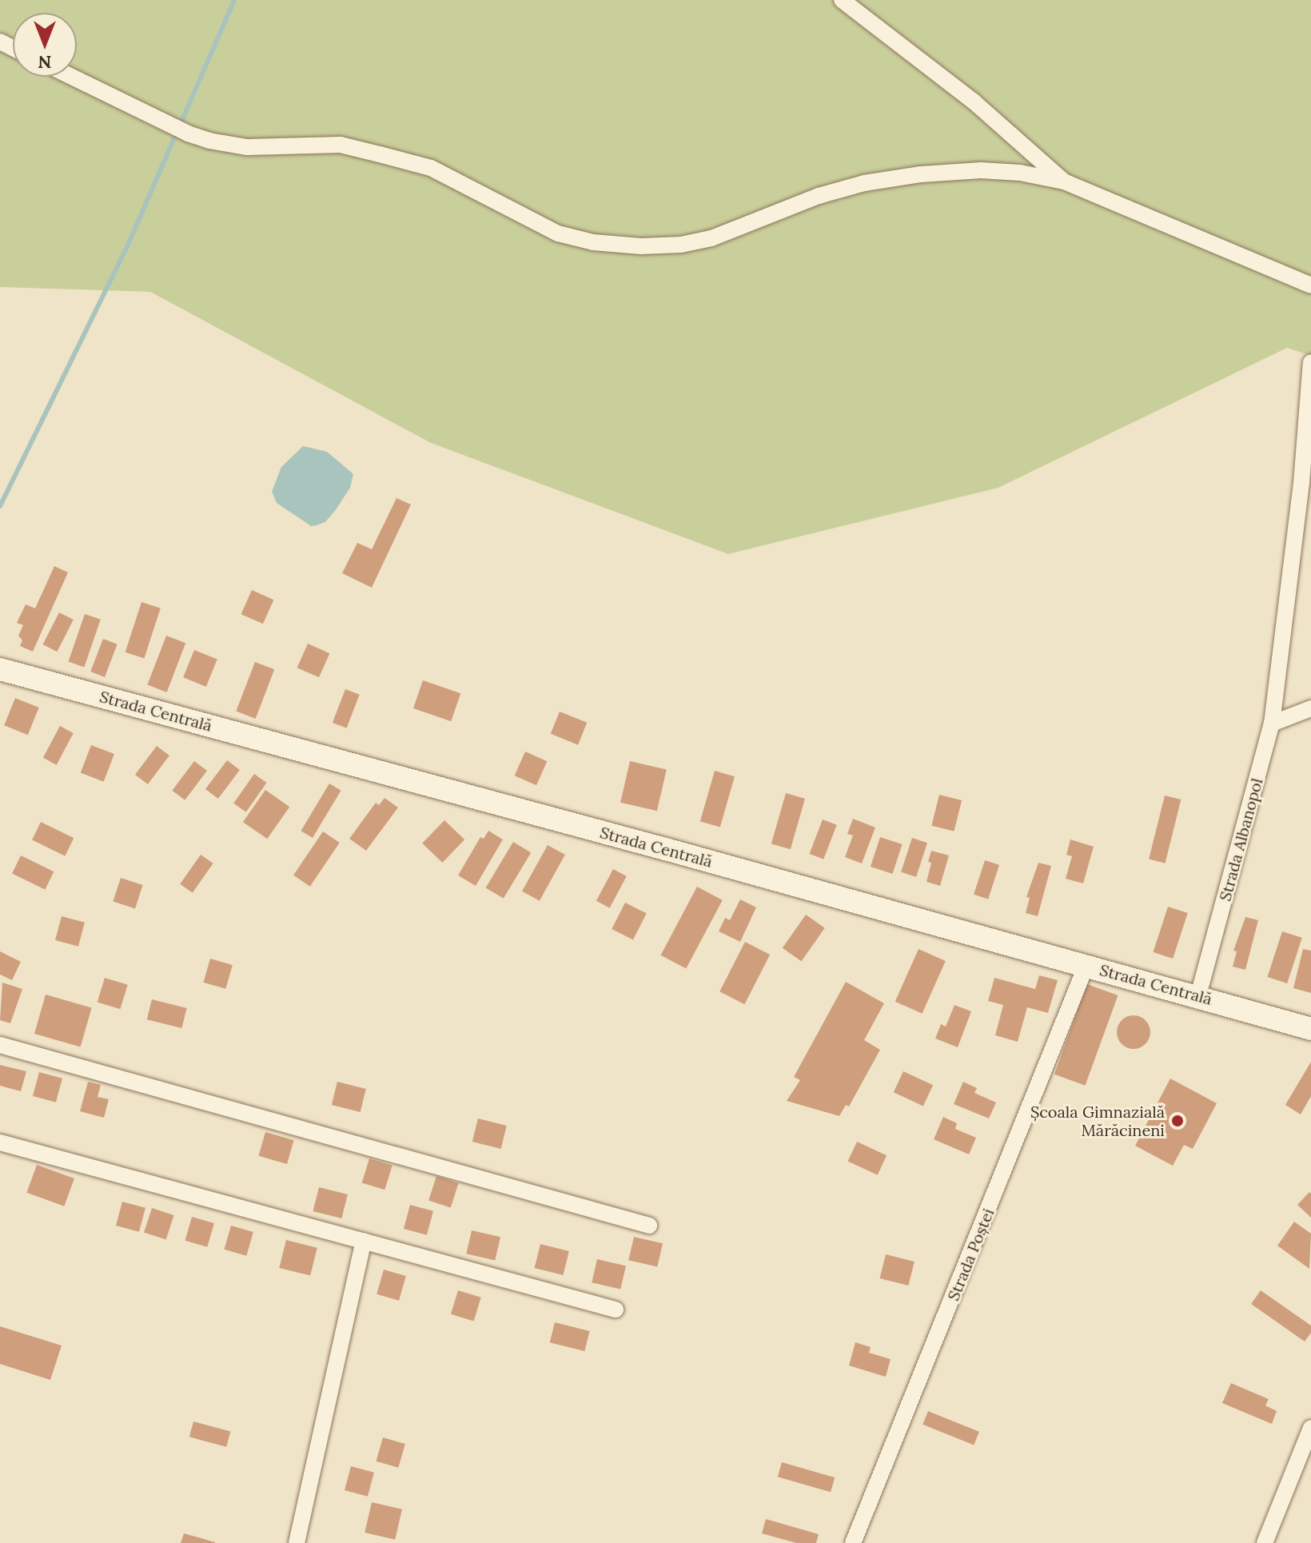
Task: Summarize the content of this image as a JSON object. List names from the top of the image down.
{
  "streets": {
    "main road": ["Strada Centrală"],
    "street": ["Strada Albanopol", "Strada Poștei"]
  },
  "crossings": [
    ["Strada Centrală", "Strada Albanopol"],
    ["Strada Centrală", "Strada Poștei"]
  ],
  "places": ["Școala Gimnazială Mărăcineni"],
  "north": "bottom"
}
